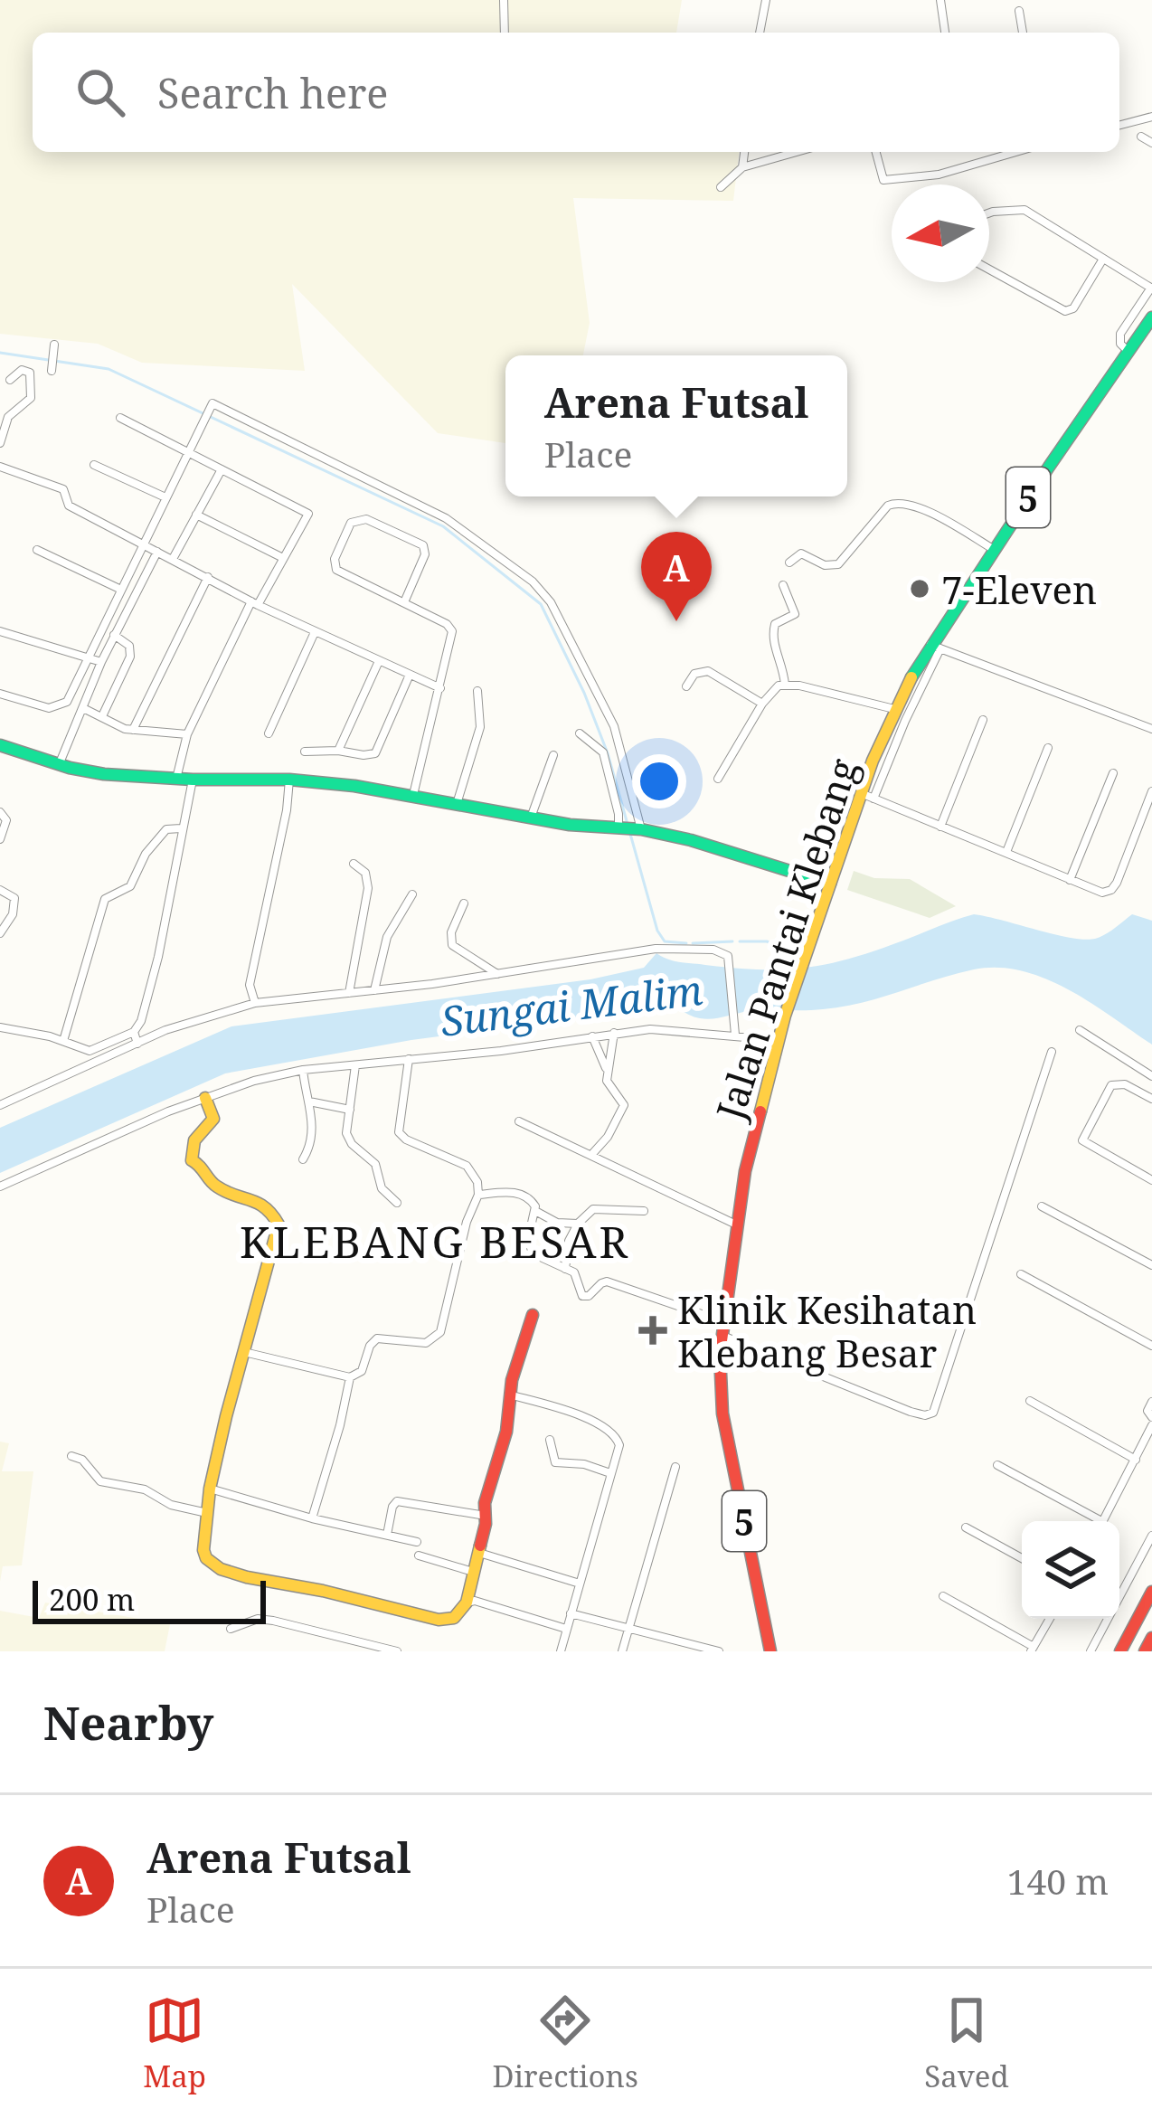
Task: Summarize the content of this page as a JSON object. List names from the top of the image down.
{
  "streets": {
    "main road": ["5", "Jalan Pantai Klebang"]
  },
  "districts": ["KLEBANG BESAR"],
  "water": ["Sungai Malim"],
  "places": {
    "other": ["7-Eleven"],
    "health": ["Klinik Kesihatan Klebang Besar"]
  },
  "scale_bar": "200 m",
  "north": "left",
  "page": {
    "search": "Search here",
    "popup": ["Arena Futsal", "Place"],
    "pins": "A",
    "scale": "200 m",
    "heading": "Nearby",
    "list": [
      {
        "mark": "A",
        "name": "Arena Futsal",
        "note": "Place",
        "value": "140 m"
      }
    ],
    "nav": ["Map", "Directions", "Saved"]
  }
}
